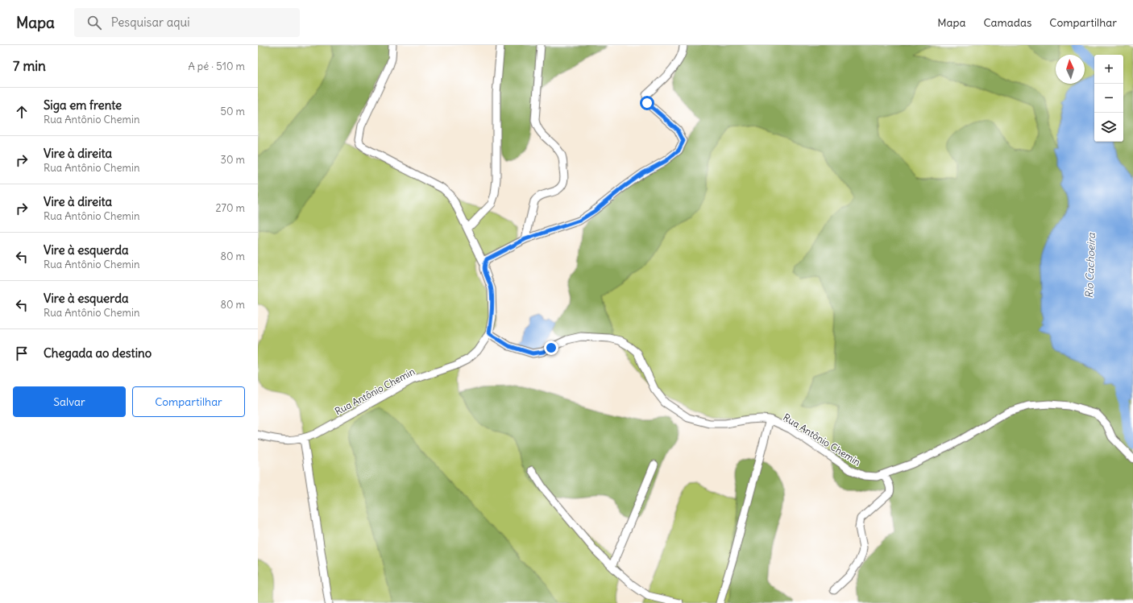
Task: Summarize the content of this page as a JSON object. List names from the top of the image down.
{
  "streets": {
    "street": ["Rua Antônio Chemin"]
  },
  "water": ["Rio Cachoeira"],
  "north": "top",
  "page": {
    "header": "Mapa",
    "search": "Pesquisar aqui",
    "nav": ["Mapa", "Camadas", "Compartilhar"],
    "heading": ["7 min", "A pé · 510 m"],
    "map_buttons": ["+", "−"],
    "list": [
      ["Siga em frente", "Rua Antônio Chemin", "50 m"],
      ["Vire à direita", "Rua Antônio Chemin", "30 m"],
      ["Vire à direita", "Rua Antônio Chemin", "270 m"],
      ["Vire à esquerda", "Rua Antônio Chemin", "80 m"],
      ["Vire à esquerda", "Rua Antônio Chemin", "80 m"],
      "Chegada ao destino"
    ],
    "buttons": ["Salvar", "Compartilhar"]
  }
}
